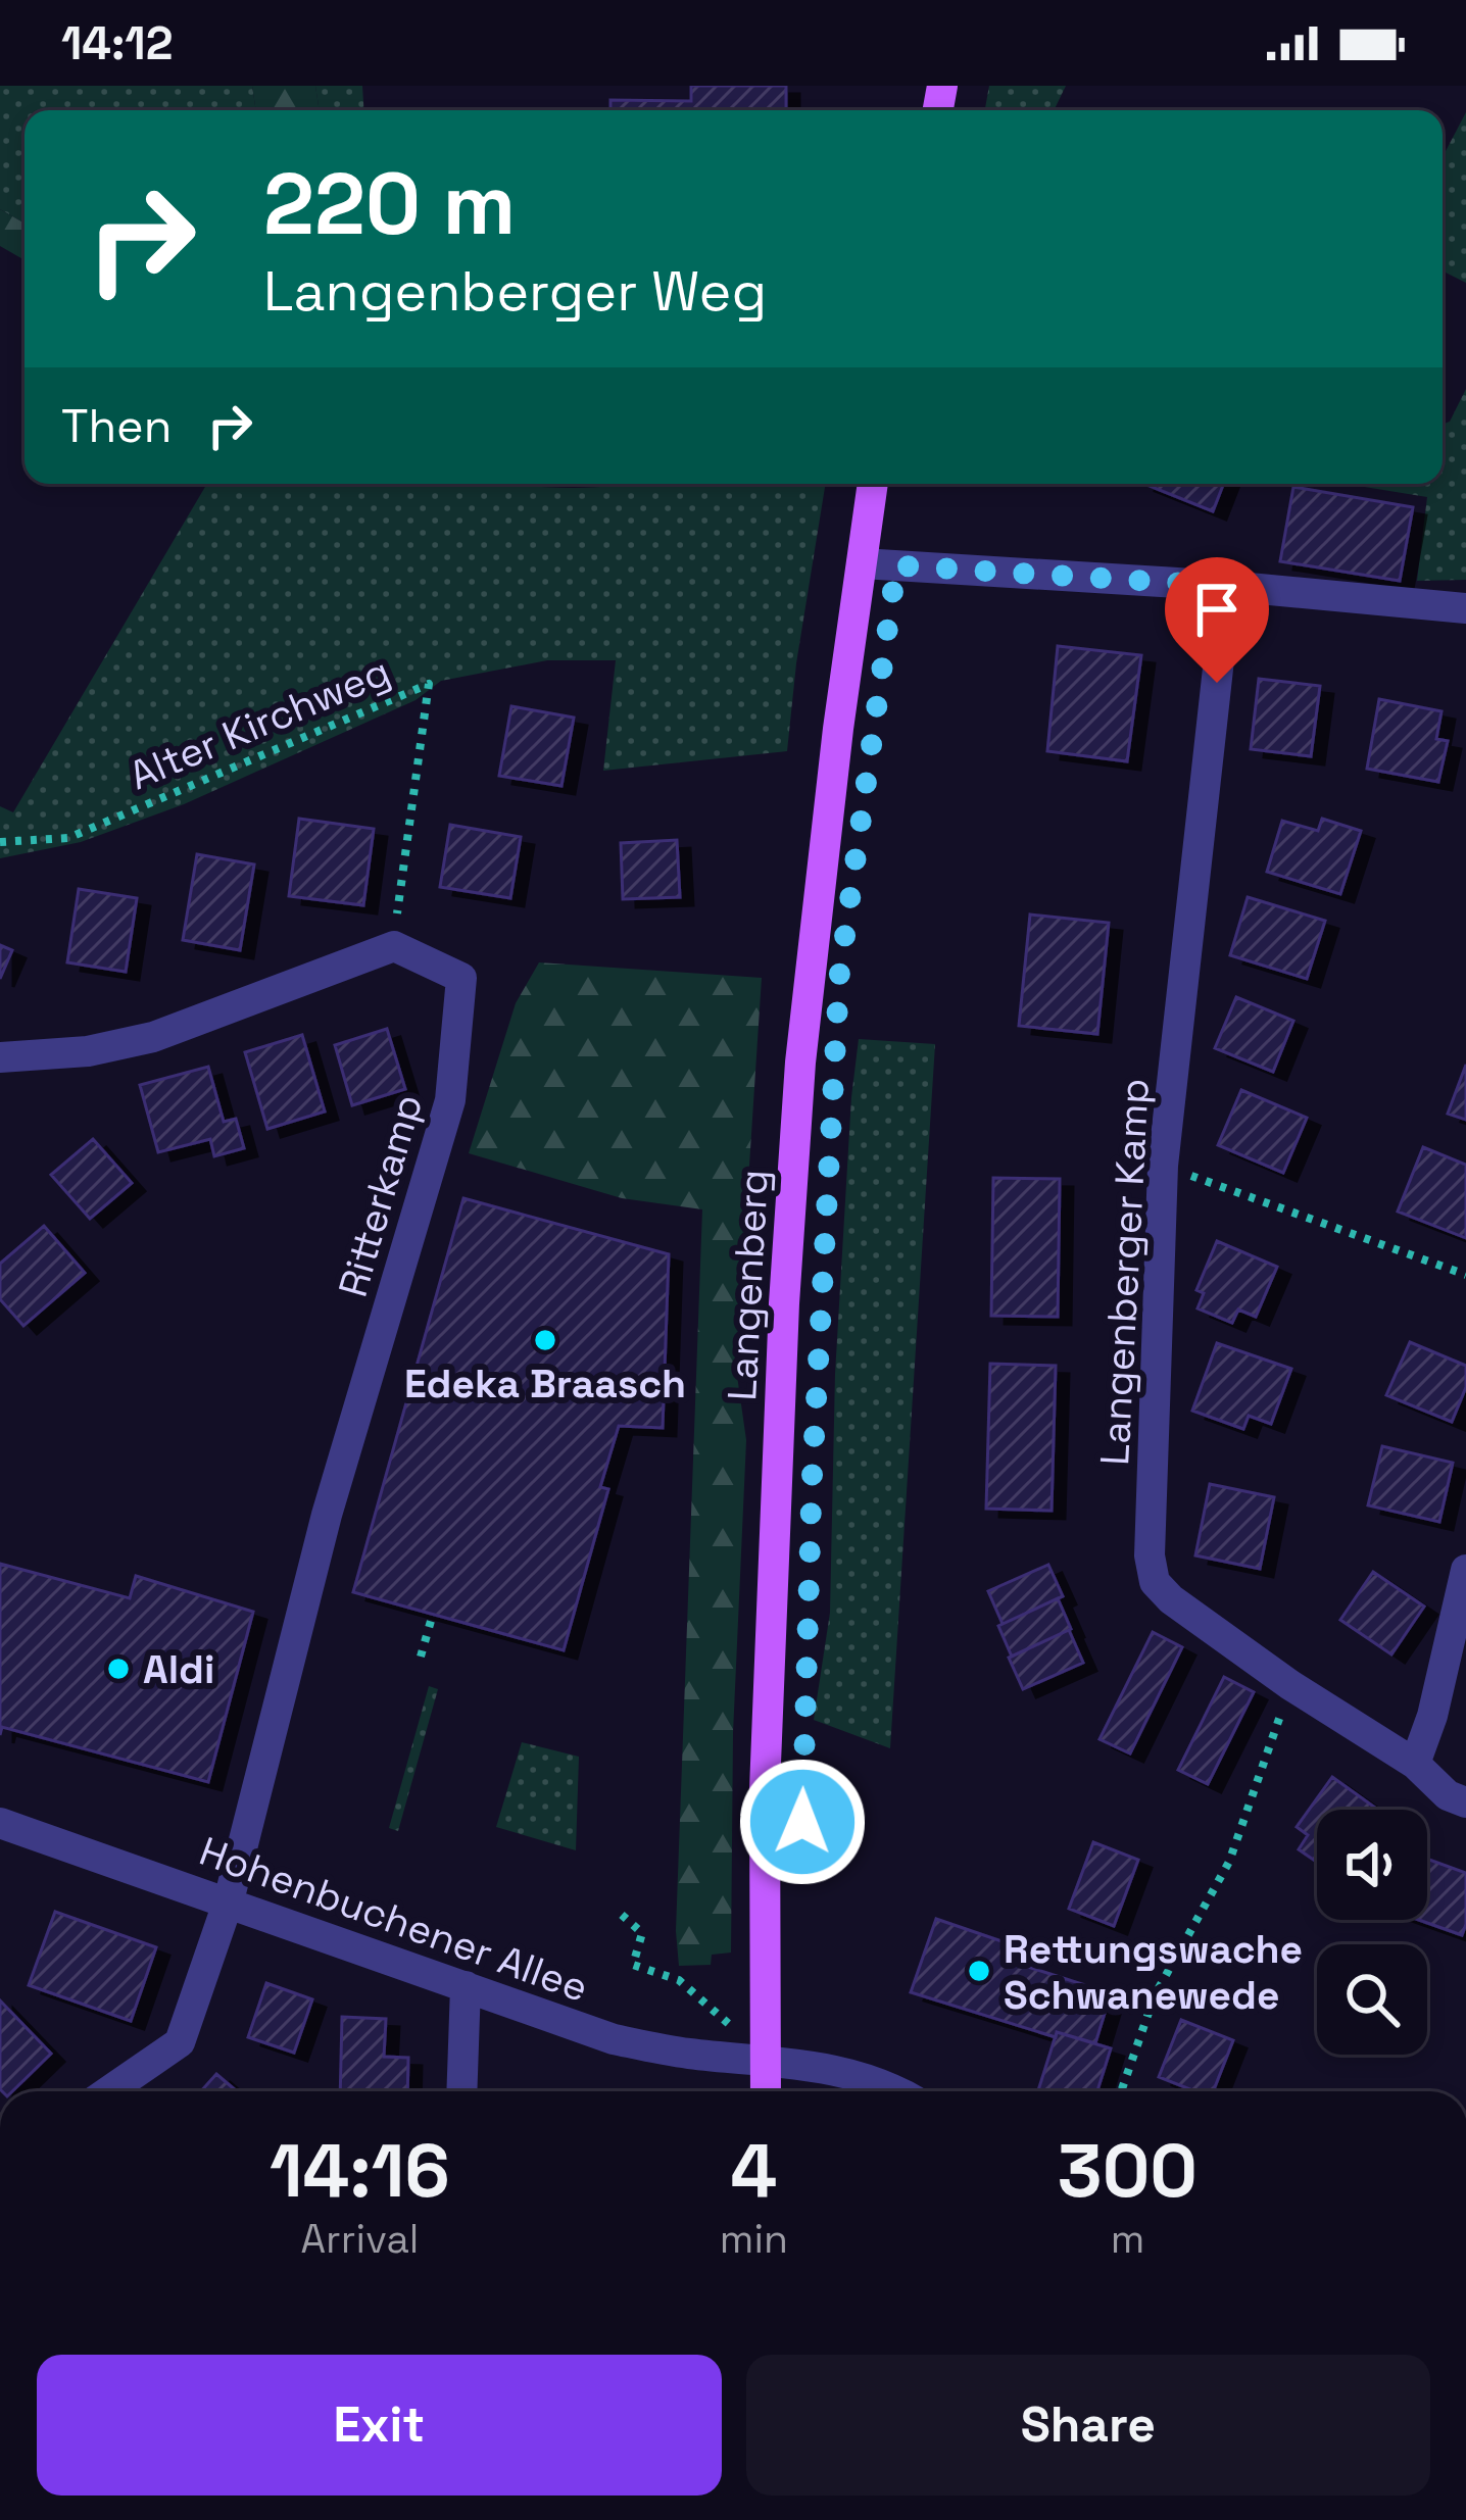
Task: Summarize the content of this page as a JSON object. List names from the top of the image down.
{
  "streets": {
    "main road": ["Langenberg"],
    "street": ["Ritterkamp", "Langenberger Kamp", "Hohenbuchener Allee"],
    "path": ["Alter Kirchweg"]
  },
  "crossings": [
    ["Alter Kirchweg", "Ritterkamp"],
    ["Ritterkamp", "Hohenbuchener Allee"],
    ["Langenberg", "Hohenbuchener Allee"]
  ],
  "places": ["Edeka Braasch", "Aldi", "Rettungswache Schwanewede"],
  "page": {
    "status": "14:12",
    "turn": ["220 m", "Langenberger Weg"],
    "then": "Then",
    "eta": [
      "14:16",
      "Arrival",
      "4",
      "min",
      "300",
      "m"
    ],
    "buttons": ["Exit", "Share"]
  }
}
